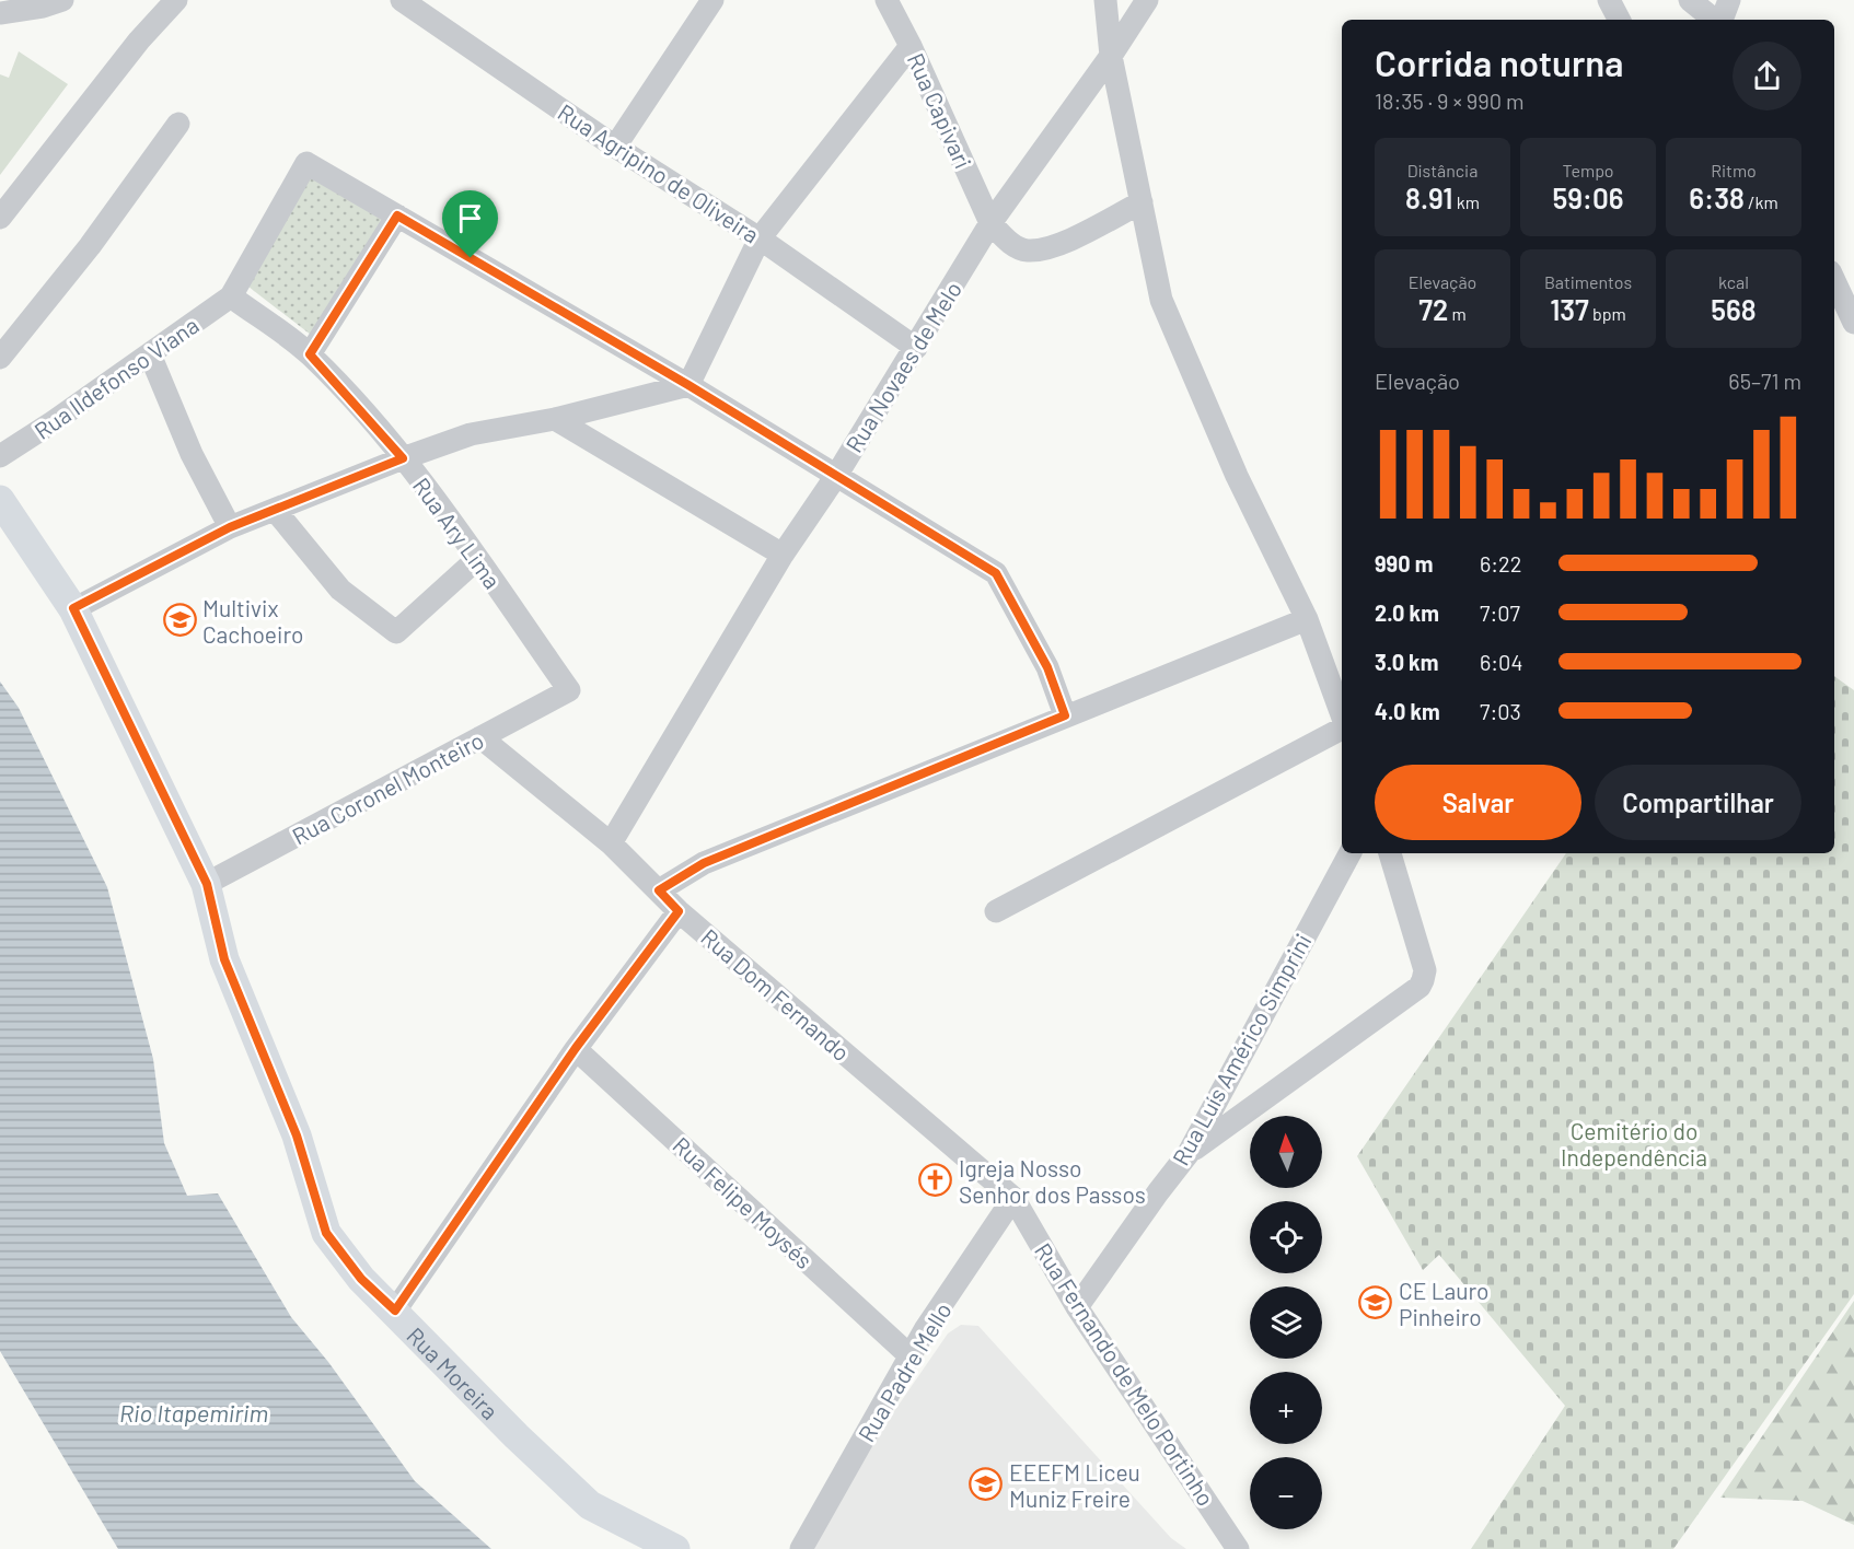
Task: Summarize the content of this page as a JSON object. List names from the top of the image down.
{
  "streets": {
    "main road": ["Rua Moreira"],
    "street": [
      "Rua Capivari",
      "Rua Agripino de Oliveira",
      "Rua Novaes de Melo",
      "Rua Ildefonso Viana",
      "Rua Ary Lima",
      "Rua Coronel Monteiro",
      "Rua Dom Fernando",
      "Rua Luís Américo Simprini",
      "Rua Felipe Moysés",
      "Rua Padre Mello",
      "Rua Fernando de Melo Portinho"
    ]
  },
  "crossings": [
    ["Rua Capivari", "Rua Novaes de Melo"],
    ["Rua Agripino de Oliveira", "Rua Novaes de Melo"],
    ["Rua Novaes de Melo", "Rua Dom Fernando"],
    ["Rua Ildefonso Viana", "Rua Ary Lima"],
    ["Rua Ary Lima", "Rua Coronel Monteiro"],
    ["Rua Coronel Monteiro", "Rua Dom Fernando"],
    ["Rua Coronel Monteiro", "Rua Moreira"],
    ["Rua Dom Fernando", "Rua Padre Mello"],
    ["Rua Dom Fernando", "Rua Fernando de Melo Portinho"],
    ["Rua Luís Américo Simprini", "Rua Fernando de Melo Portinho"],
    ["Rua Felipe Moysés", "Rua Padre Mello"],
    ["Rua Padre Mello", "Rua Fernando de Melo Portinho"]
  ],
  "water": ["Rio Itapemirim"],
  "parks": ["Cemitério do Independência"],
  "places": {
    "school or university": ["Multivix Cachoeiro", "CE Lauro Pinheiro", "EEEFM Liceu Muniz Freire"],
    "church": ["Igreja Nosso Senhor dos Passos"]
  },
  "north": "top",
  "page": {
    "heading": ["Corrida noturna", "18:35 · 9 × 990 m"],
    "stats": [
      ["Distância", "8.91 km"],
      ["Tempo", "59:06"],
      ["Ritmo", "6:38 /km"],
      ["Elevação", "72 m"],
      ["Batimentos", "137 bpm"],
      ["kcal", "568"]
    ],
    "chart": ["Elevação", "65–71 m"],
    "list": [
      {
        "name": "990 m",
        "note": "6:22"
      },
      {
        "name": "2.0 km",
        "note": "7:07"
      },
      {
        "name": "3.0 km",
        "note": "6:04"
      },
      {
        "name": "4.0 km",
        "note": "7:03"
      }
    ],
    "buttons": ["Salvar", "Compartilhar"],
    "map_buttons": ["+", "−"]
  }
}
